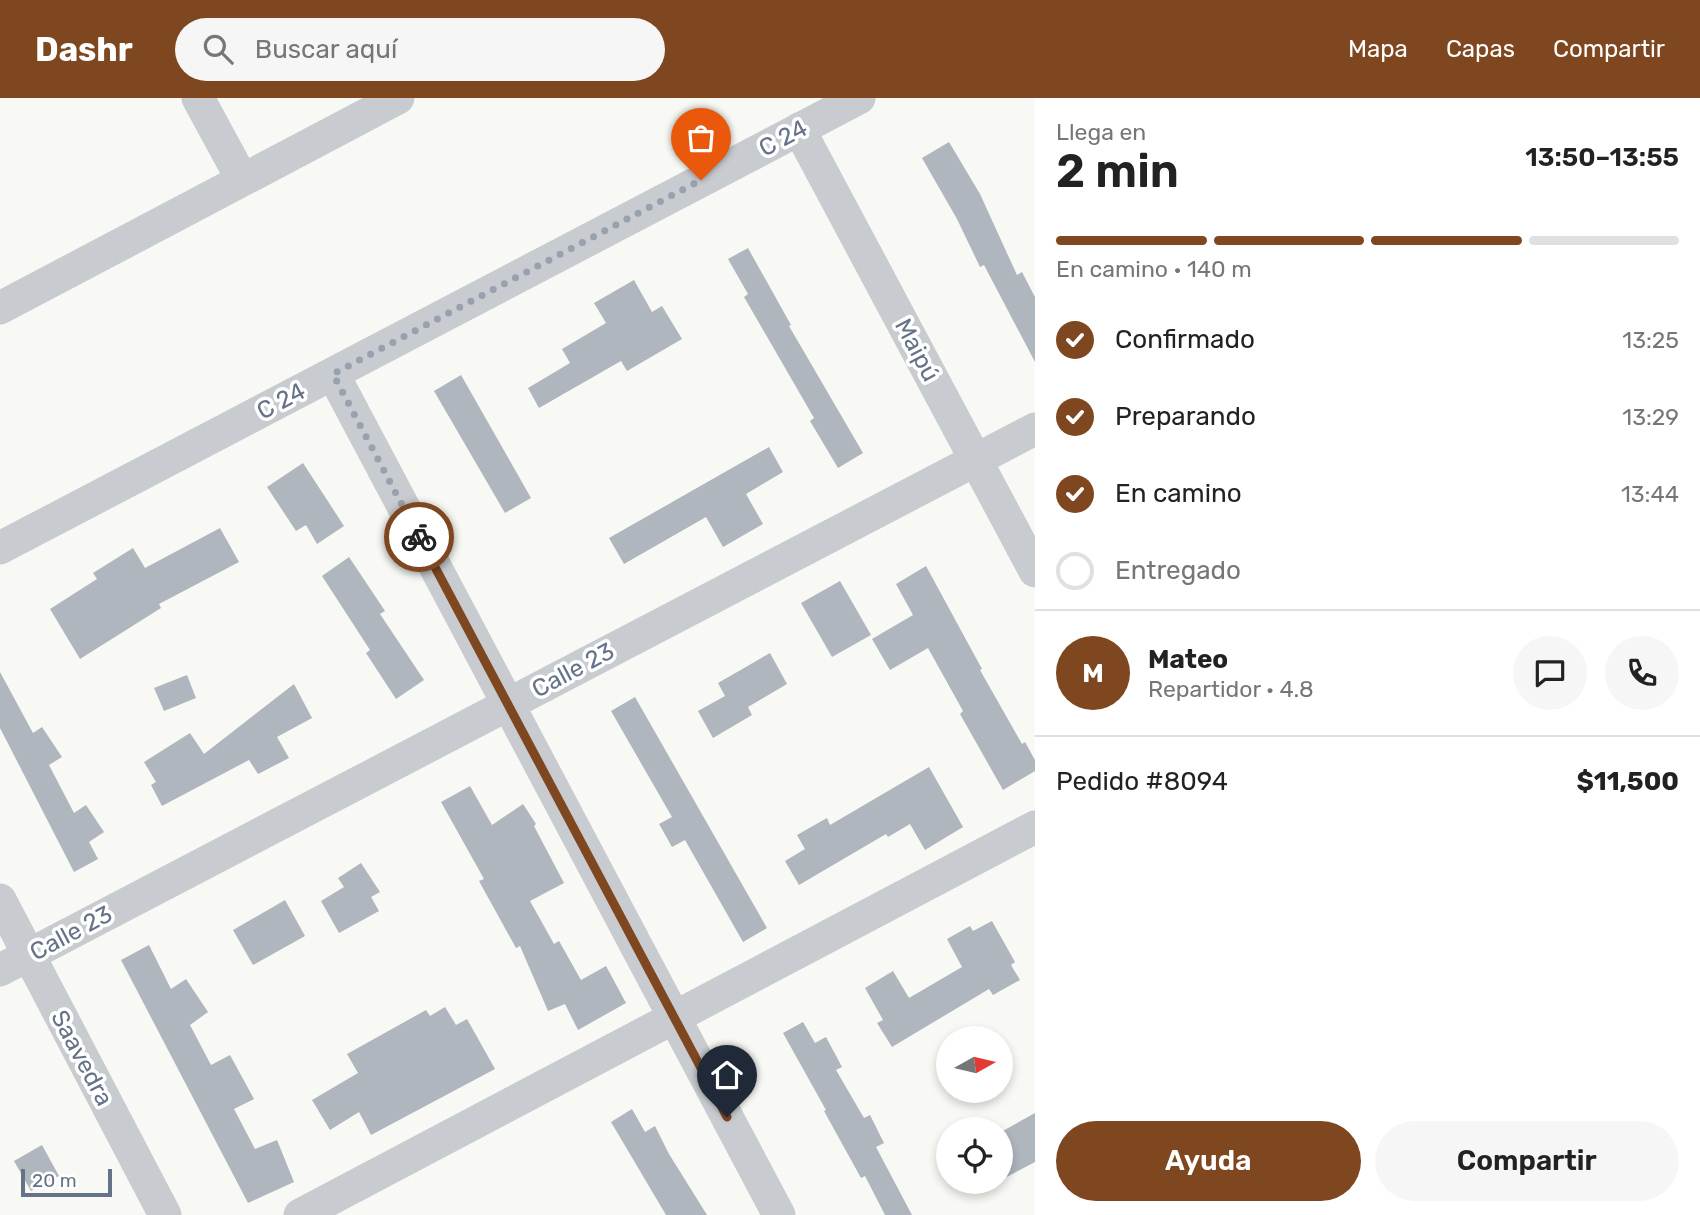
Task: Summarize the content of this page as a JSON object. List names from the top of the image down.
{
  "streets": {
    "street": [
      "C 24",
      "Maipú",
      "Calle 23",
      "Saavedra"
    ]
  },
  "crossings": [
    ["C 24", "Maipú"],
    ["Maipú", "Calle 23"],
    ["Calle 23", "Saavedra"]
  ],
  "scale_bar": "20 m",
  "north": "right",
  "page": {
    "header": "Dashr",
    "search": "Buscar aquí",
    "nav": ["Mapa", "Capas", "Compartir"],
    "heading": ["2 min", "Llega en", "13:50–13:55"],
    "panel": [
      "Mateo",
      "Repartidor · 4.8",
      "Pedido #8094",
      "$11,500"
    ],
    "bar": "En camino · 140 m",
    "list": [
      ["Confirmado", "13:25"],
      ["Preparando", "13:29"],
      ["En camino", "13:44"],
      "Entregado"
    ],
    "round": "M",
    "buttons": ["Ayuda", "Compartir"],
    "scale": "20 m"
  }
}
